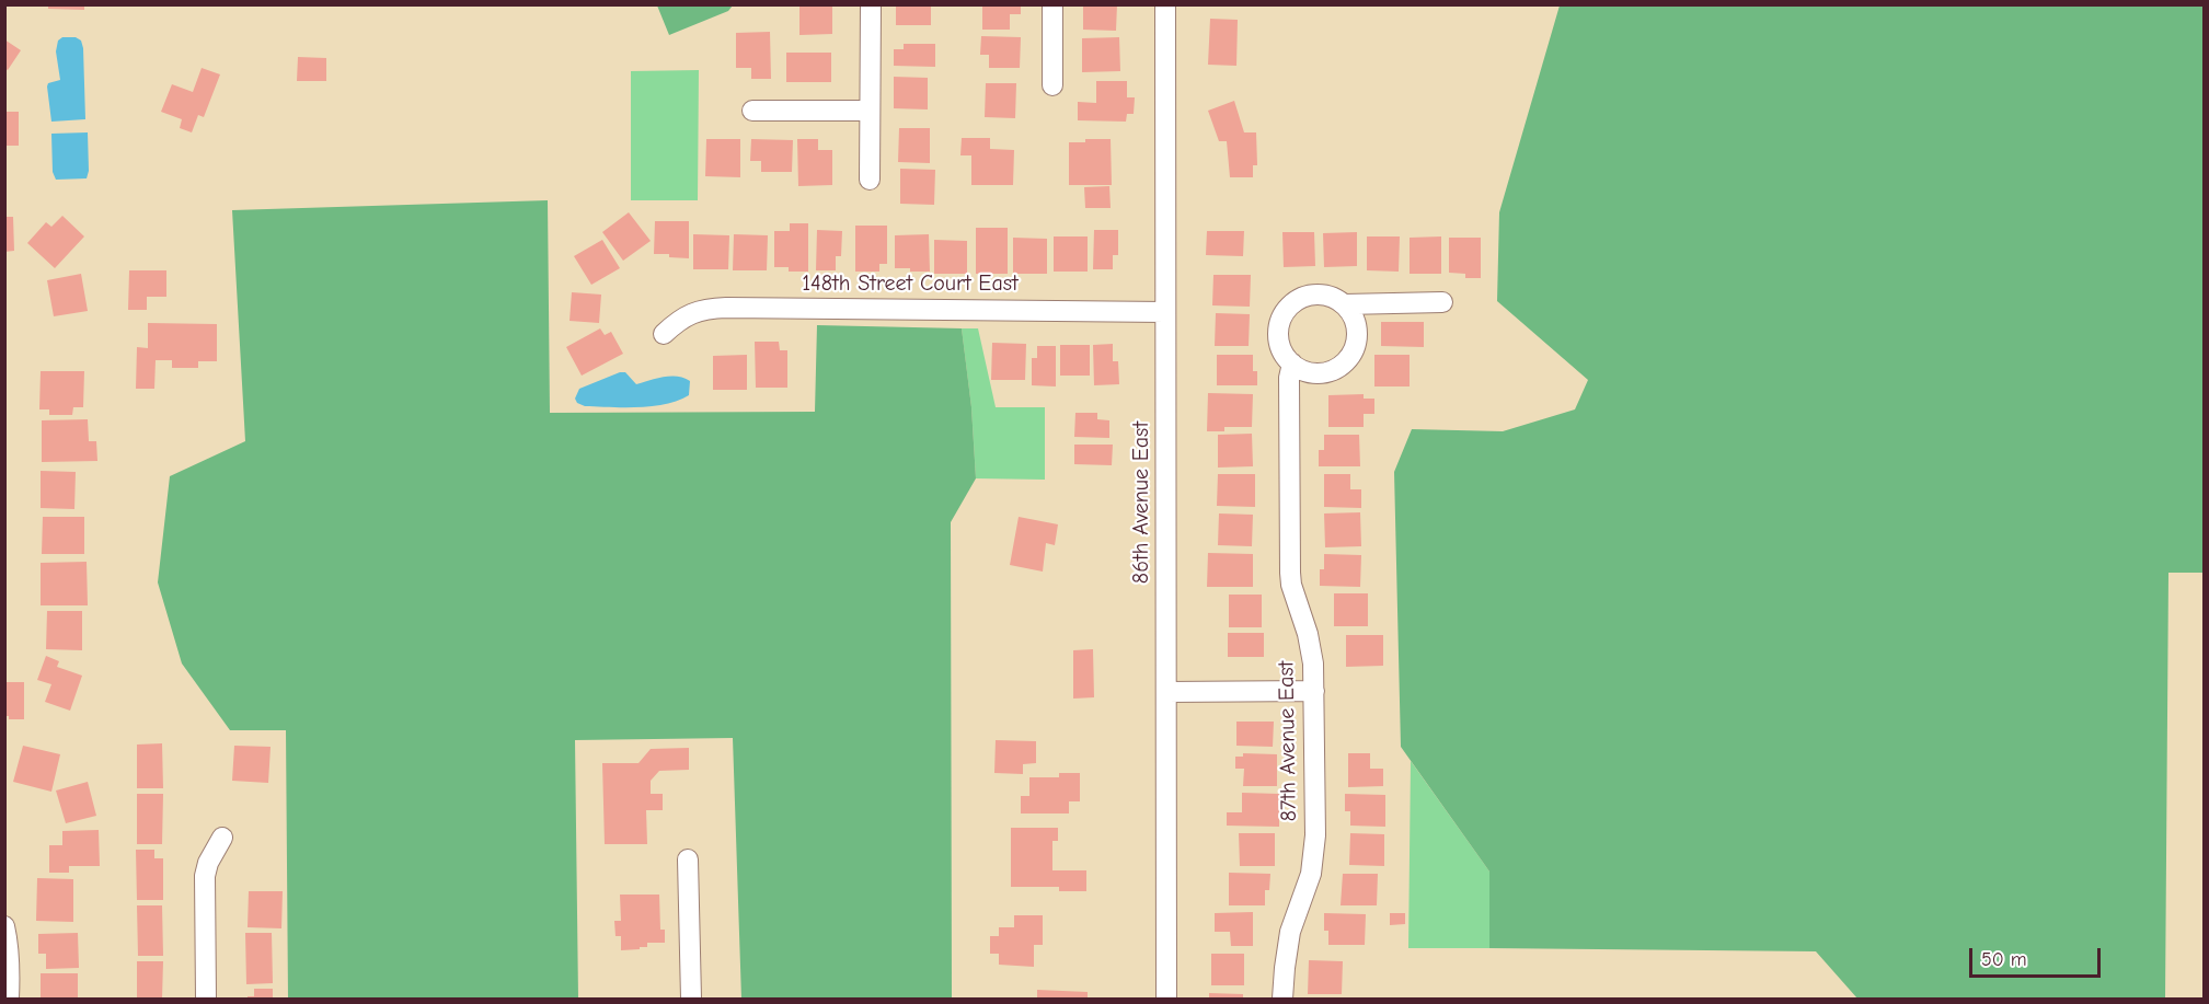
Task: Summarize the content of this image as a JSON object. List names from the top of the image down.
{
  "streets": {
    "street": ["148th Street Court East", "86th Avenue East", "87th Avenue East"]
  },
  "crossings": [
    ["148th Street Court East", "86th Avenue East"]
  ],
  "scale_bar": "50 m"
}
